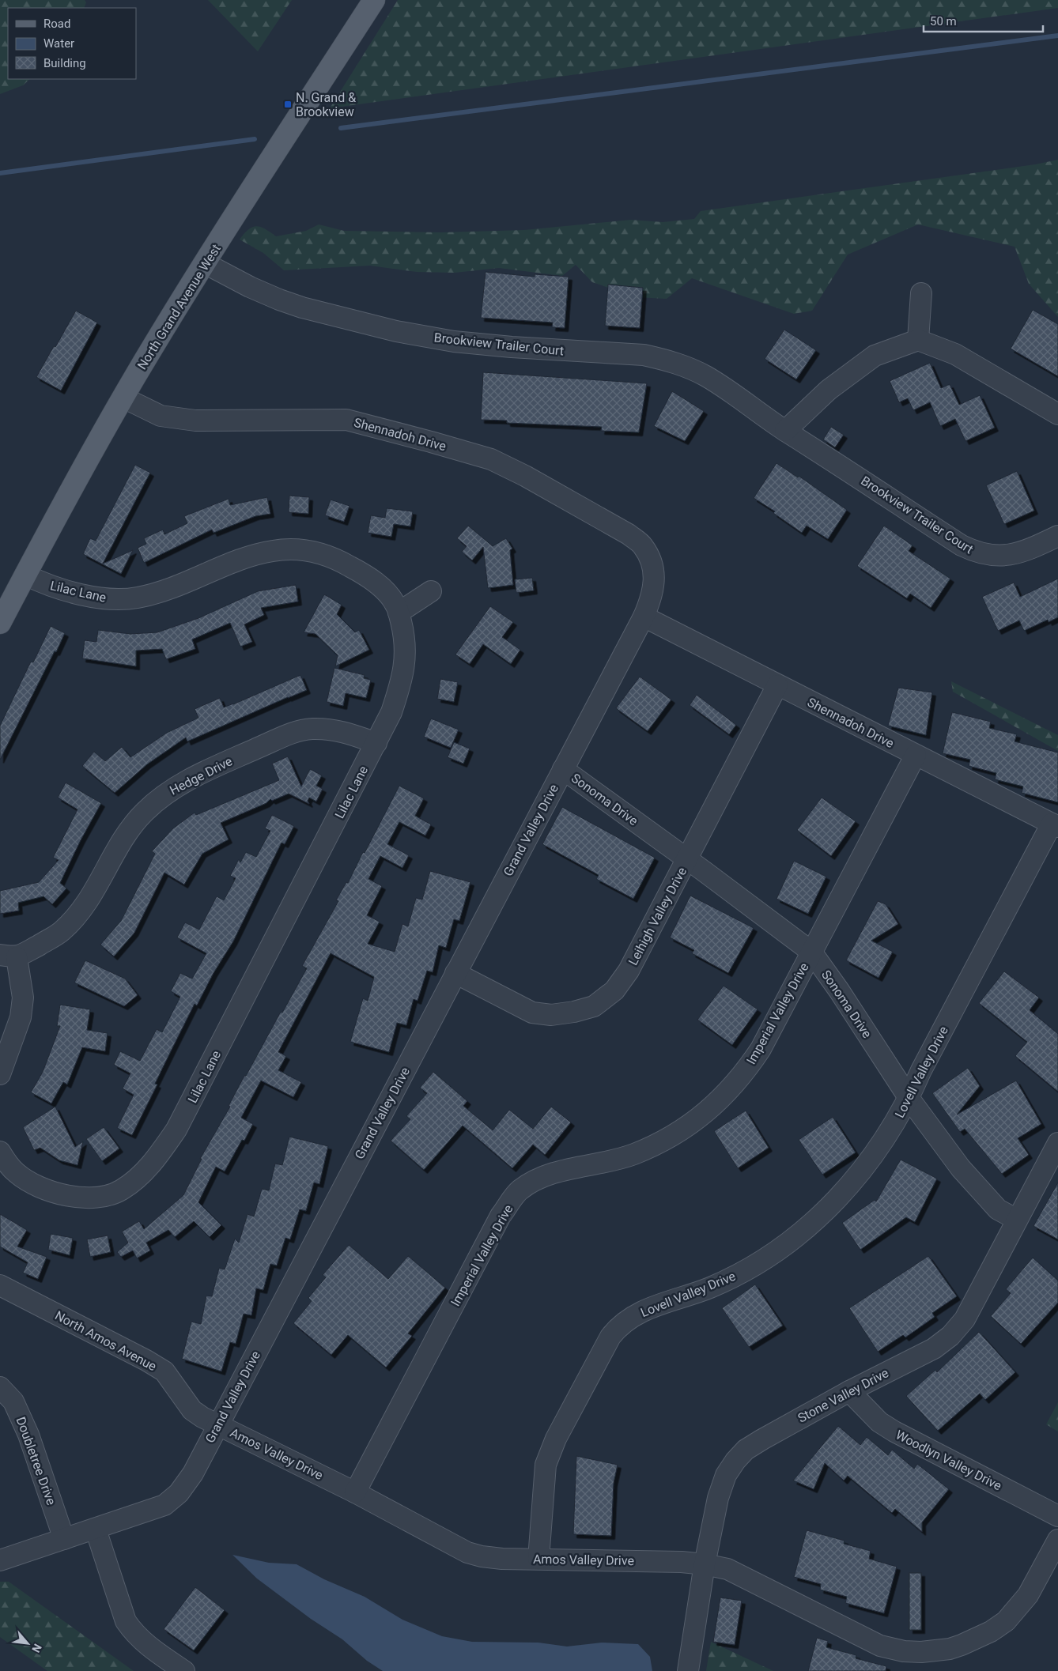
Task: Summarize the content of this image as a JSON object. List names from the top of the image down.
{
  "streets": {
    "main road": ["North Grand Avenue West"],
    "street": [
      "Brookview Trailer Court",
      "Shennadoh Drive",
      "Lilac Lane",
      "Hedge Drive",
      "Sonoma Drive",
      "Grand Valley Drive",
      "Leihigh Valley Drive",
      "Imperial Valley Drive",
      "Lovell Valley Drive",
      "North Amos Avenue",
      "Stone Valley Drive",
      "Amos Valley Drive",
      "Woodlyn Valley Drive",
      "Doubletree Drive"
    ]
  },
  "crossings": [
    ["North Grand Avenue West", "Brookview Trailer Court"],
    ["North Grand Avenue West", "Shennadoh Drive"],
    ["North Grand Avenue West", "Lilac Lane"],
    ["Shennadoh Drive", "Grand Valley Drive"],
    ["Shennadoh Drive", "Leihigh Valley Drive"],
    ["Shennadoh Drive", "Imperial Valley Drive"],
    ["Shennadoh Drive", "Lovell Valley Drive"],
    ["Lilac Lane", "Hedge Drive"],
    ["Sonoma Drive", "Grand Valley Drive"],
    ["Sonoma Drive", "Leihigh Valley Drive"],
    ["Sonoma Drive", "Imperial Valley Drive"],
    ["Sonoma Drive", "Lovell Valley Drive"],
    ["Sonoma Drive", "Stone Valley Drive"],
    ["Grand Valley Drive", "Leihigh Valley Drive"],
    ["Grand Valley Drive", "North Amos Avenue"],
    ["Grand Valley Drive", "Amos Valley Drive"],
    ["Grand Valley Drive", "Doubletree Drive"],
    ["Imperial Valley Drive", "Amos Valley Drive"],
    ["Lovell Valley Drive", "Amos Valley Drive"],
    ["North Amos Avenue", "Amos Valley Drive"],
    ["Stone Valley Drive", "Amos Valley Drive"],
    ["Stone Valley Drive", "Woodlyn Valley Drive"]
  ],
  "places": {
    "transit": ["N. Grand & Brookview"]
  },
  "legend": ["Road", "Water", "Building"],
  "scale_bar": "50 m",
  "north": "bottom right"
}
